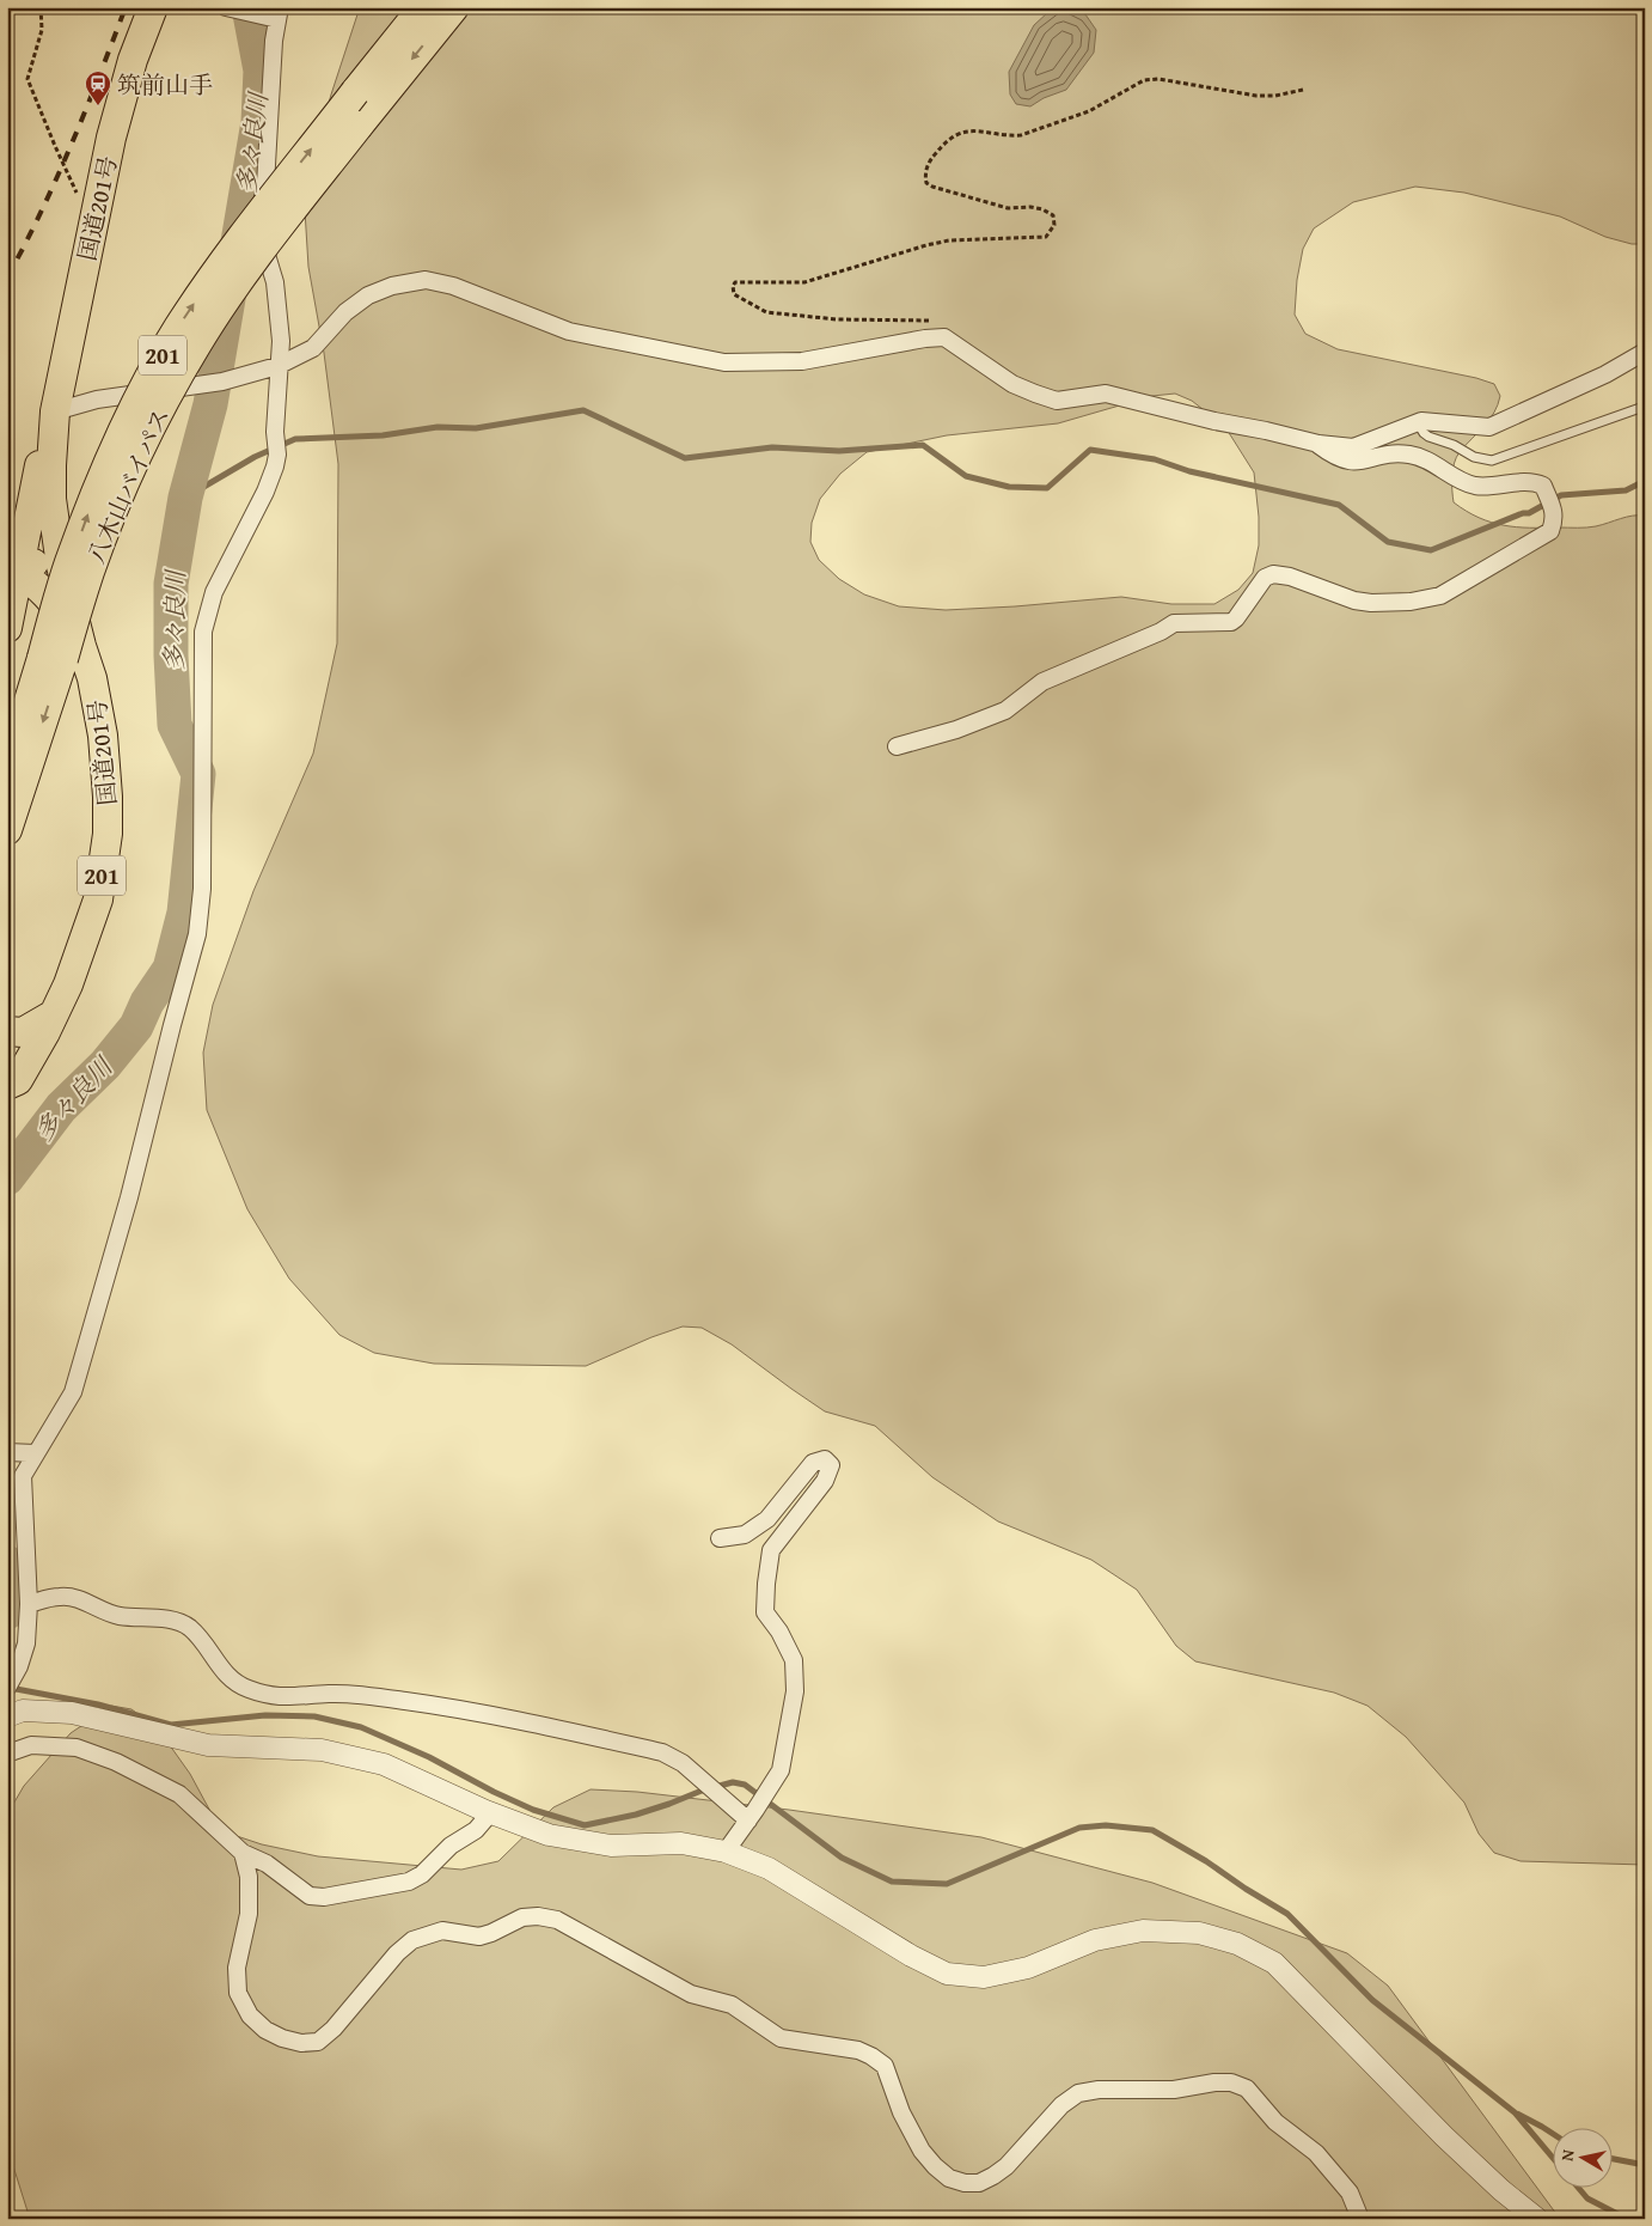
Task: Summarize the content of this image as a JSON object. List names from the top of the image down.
{
  "streets": {
    "highway": ["国道201号", "201", "八木山バイパス"]
  },
  "crossings": [
    ["国道201号", "八木山バイパス"]
  ],
  "water": ["多々良川"],
  "places": {
    "station": ["筑前山手"]
  },
  "north": "left"
}
